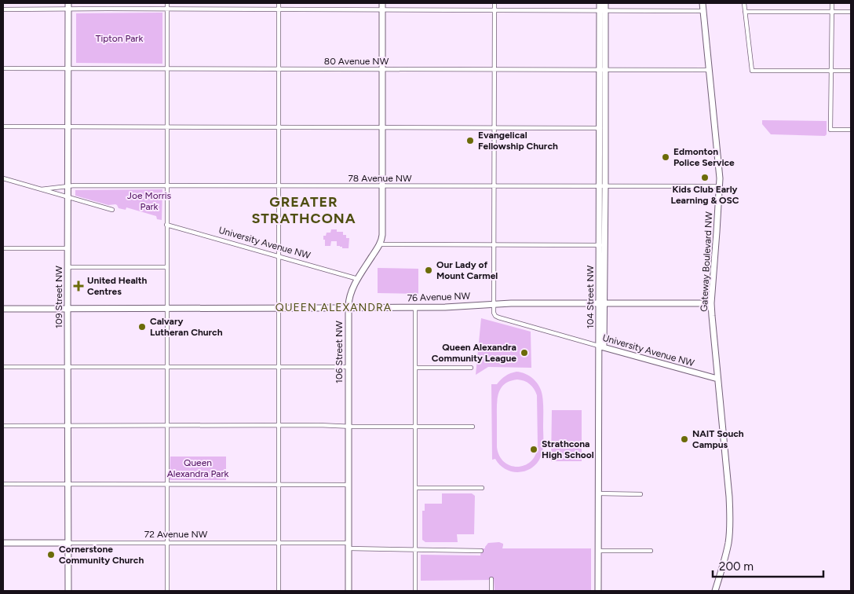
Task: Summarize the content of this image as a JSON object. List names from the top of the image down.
{
  "streets": {
    "street": [
      "80 Avenue NW",
      "78 Avenue NW",
      "University Avenue NW",
      "Gateway Boulevard NW",
      "109 Street NW",
      "76 Avenue NW",
      "104 Street NW",
      "106 Street NW",
      "72 Avenue NW"
    ]
  },
  "crossings": [
    ["80 Avenue NW", "Gateway Boulevard NW"],
    ["80 Avenue NW", "109 Street NW"],
    ["80 Avenue NW", "104 Street NW"],
    ["80 Avenue NW", "106 Street NW"],
    ["78 Avenue NW", "Gateway Boulevard NW"],
    ["78 Avenue NW", "109 Street NW"],
    ["78 Avenue NW", "104 Street NW"],
    ["78 Avenue NW", "106 Street NW"],
    ["University Avenue NW", "Gateway Boulevard NW"],
    ["University Avenue NW", "76 Avenue NW"],
    ["University Avenue NW", "104 Street NW"],
    ["University Avenue NW", "106 Street NW"],
    ["Gateway Boulevard NW", "76 Avenue NW"],
    ["109 Street NW", "76 Avenue NW"],
    ["109 Street NW", "72 Avenue NW"],
    ["76 Avenue NW", "104 Street NW"],
    ["76 Avenue NW", "106 Street NW"],
    ["106 Street NW", "72 Avenue NW"]
  ],
  "districts": ["GREATER STRATHCONA", "QUEEN ALEXANDRA"],
  "parks": ["Tipton Park", "Joe Morris Park", "Queen Alexandra Park"],
  "places": {
    "other": [
      "Evangelical Fellowship Church",
      "Edmonton Police Service",
      "Kids Club Early Learning & OSC",
      "Our Lady of Mount Carmel",
      "Calvary Lutheran Church",
      "Queen Alexandra Community League",
      "NAIT Souch Campus",
      "Strathcona High School",
      "Cornerstone Community Church"
    ],
    "health": ["United Health Centres"]
  },
  "scale_bar": "200 m"
}
